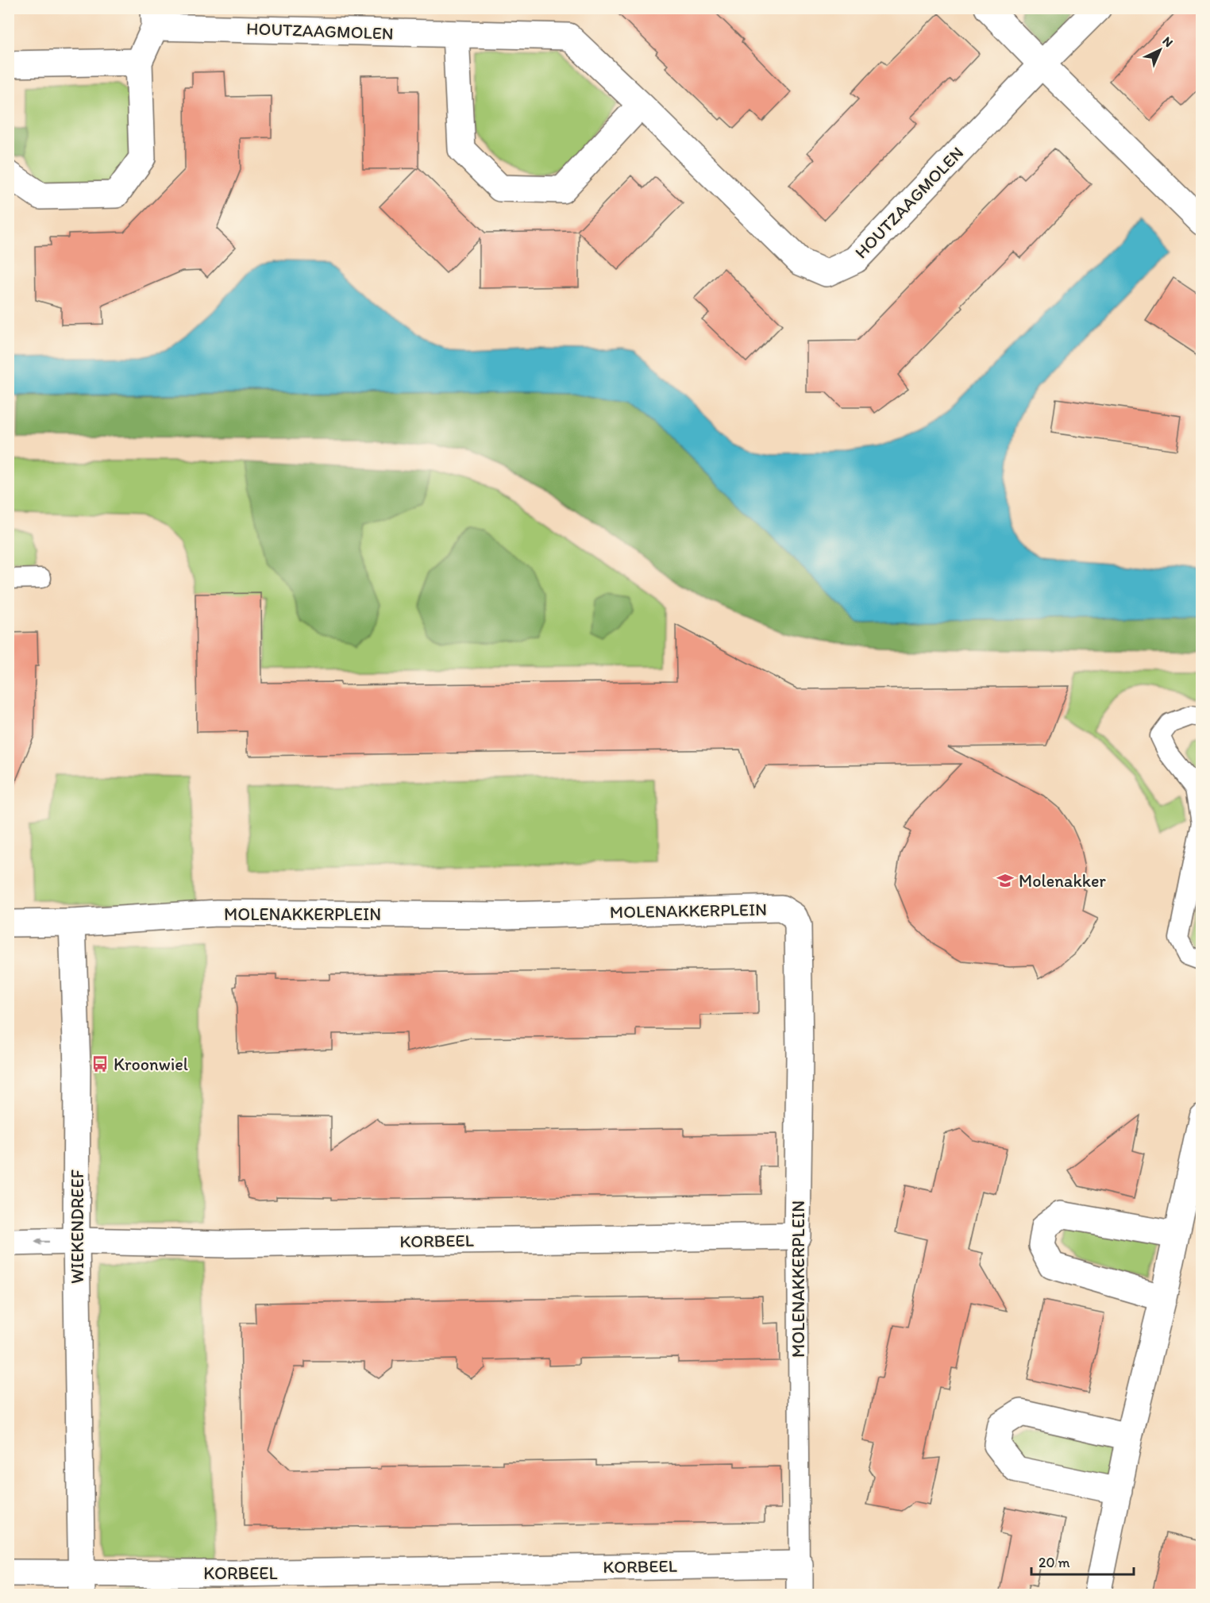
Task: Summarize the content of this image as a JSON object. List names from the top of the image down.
{
  "streets": {
    "street": [
      "HOUTZAAGMOLEN",
      "MOLENAKKERPLEIN",
      "WIEKENDREEF",
      "KORBEEL"
    ]
  },
  "crossings": [
    ["MOLENAKKERPLEIN", "WIEKENDREEF"],
    ["MOLENAKKERPLEIN", "KORBEEL"],
    ["WIEKENDREEF", "KORBEEL"]
  ],
  "places": {
    "school or university": ["Molenakker"],
    "bus stop": ["Kroonwiel"]
  },
  "scale_bar": "20 m",
  "north": "top right"
}
